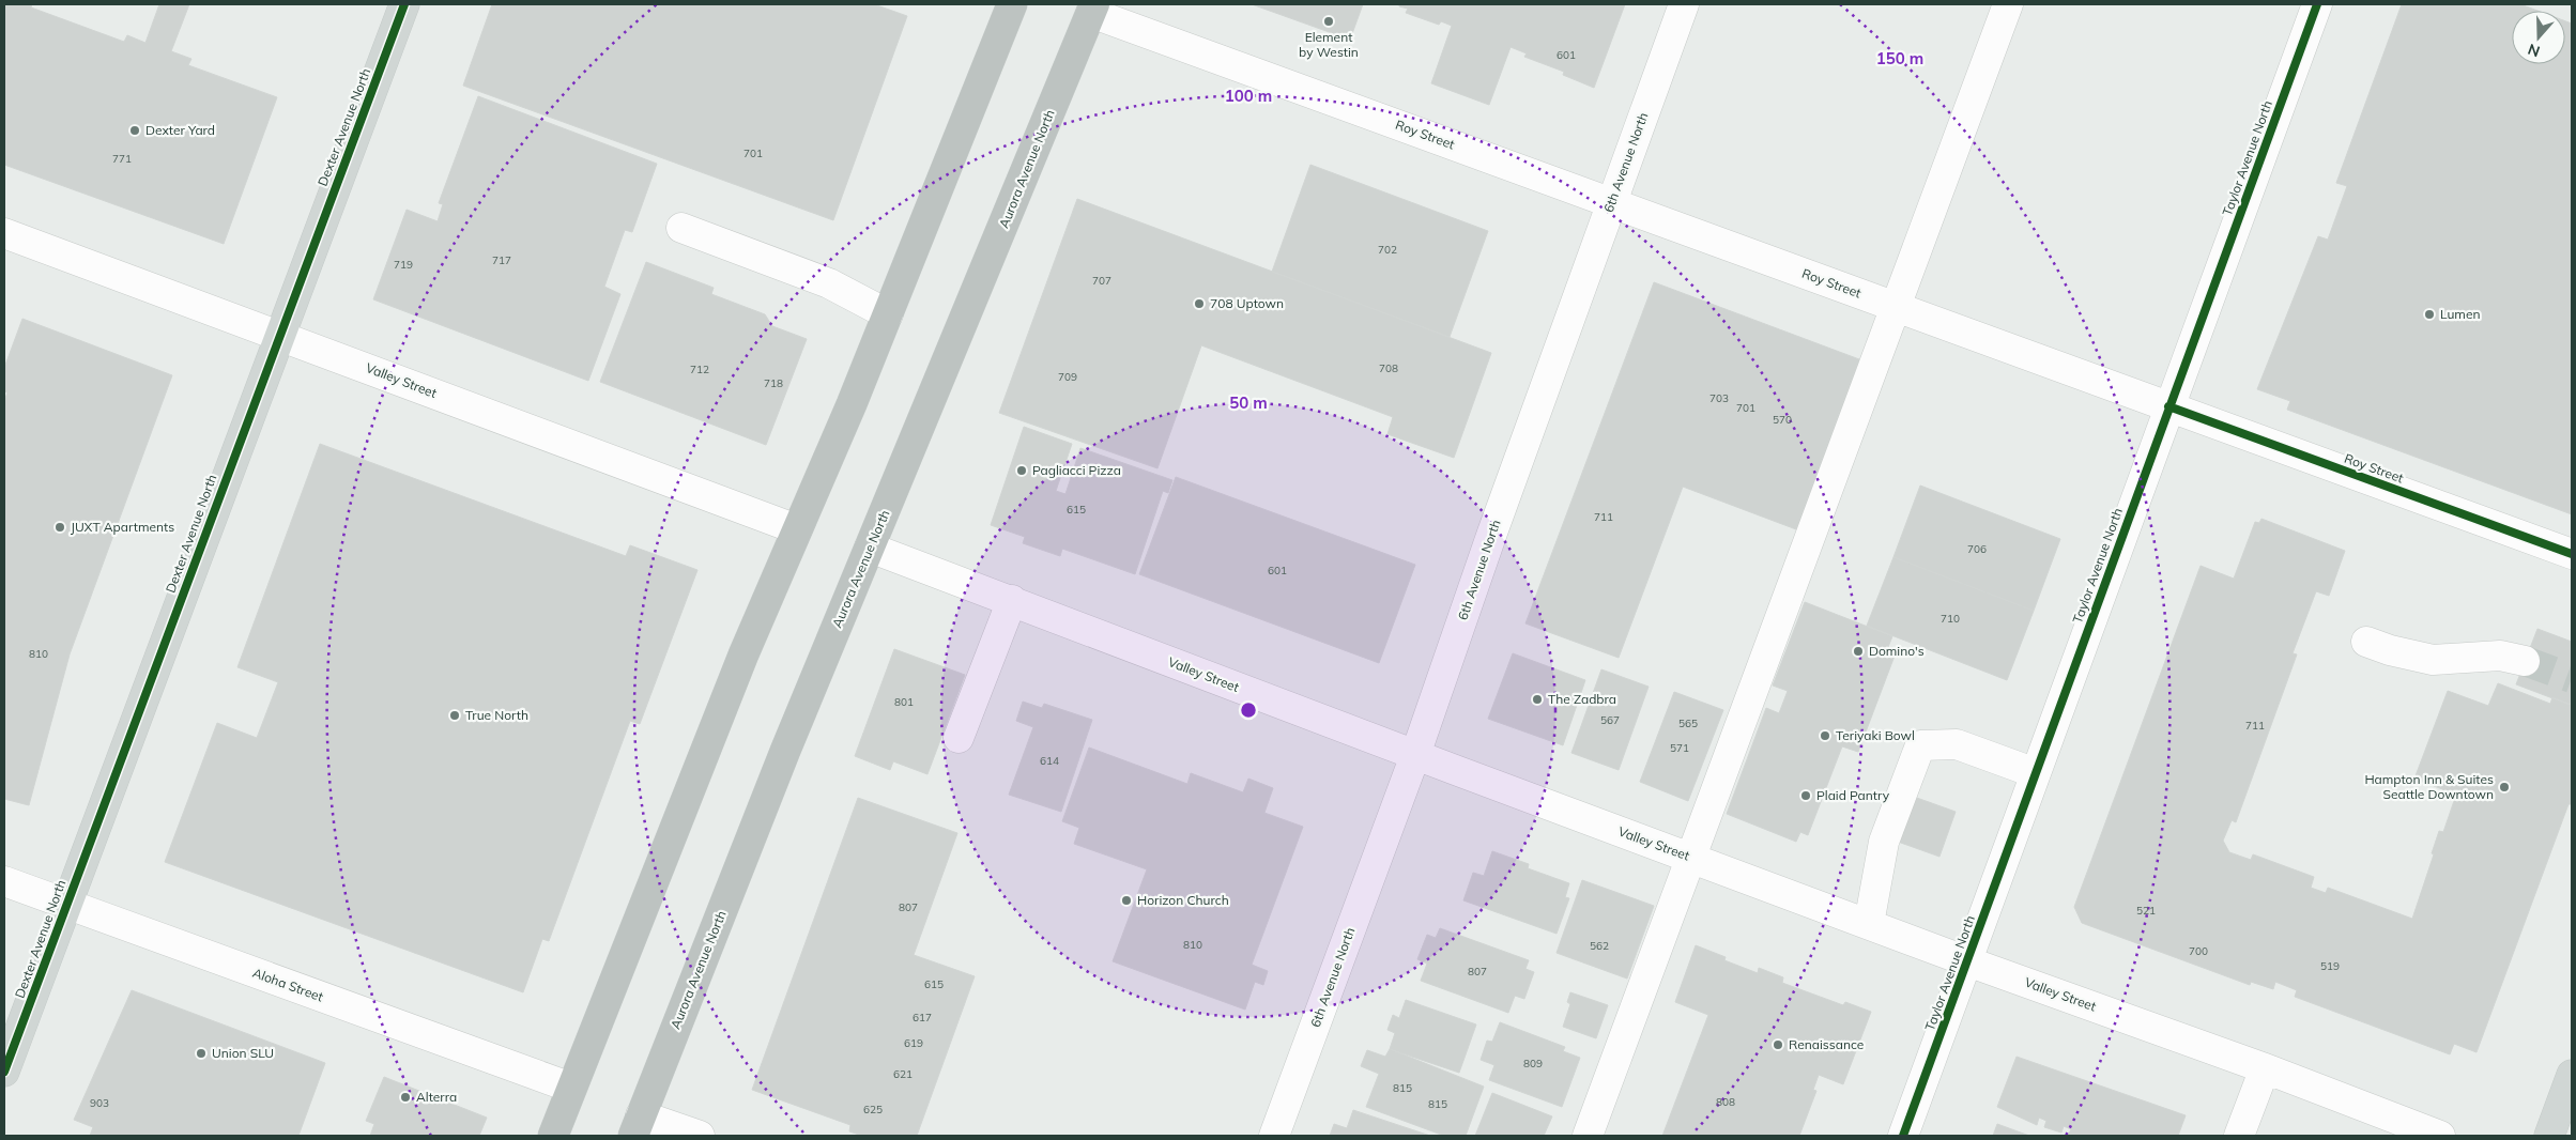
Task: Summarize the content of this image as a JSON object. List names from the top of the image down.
{
  "streets": {
    "highway": ["Aurora Avenue North"],
    "main road": ["Dexter Avenue North"],
    "street": [
      "Roy Street",
      "Taylor Avenue North",
      "6th Avenue North",
      "Valley Street",
      "Aloha Street"
    ]
  },
  "crossings": [
    ["Dexter Avenue North", "Valley Street"],
    ["Dexter Avenue North", "Aloha Street"],
    ["Roy Street", "Taylor Avenue North"],
    ["Roy Street", "6th Avenue North"],
    ["Roy Street", "Aurora Avenue North"],
    ["Taylor Avenue North", "Valley Street"],
    ["6th Avenue North", "Valley Street"],
    ["Aurora Avenue North", "Valley Street"]
  ],
  "places": [
    "Element by Westin",
    "Dexter Yard",
    "708 Uptown",
    "Lumen",
    "Pagliacci Pizza",
    "JUXT Apartments",
    "Domino's",
    "The Zadbra",
    "True North",
    "Teriyaki Bowl",
    "Hampton Inn & Suites Seattle Downtown",
    "Plaid Pantry",
    "Horizon Church",
    "Renaissance",
    "Union SLU",
    "Alterra"
  ],
  "house_numbers": [
    "601",
    "701",
    "771",
    "702",
    "717",
    "719",
    "707",
    "708",
    "712",
    "709",
    "718",
    "703",
    "701",
    "570",
    "615",
    "711",
    "706",
    "601",
    "710",
    "810",
    "801",
    "567",
    "565",
    "711",
    "571",
    "614",
    "807",
    "521",
    "810",
    "562",
    "700",
    "519",
    "807",
    "615",
    "617",
    "619",
    "809",
    "621",
    "815",
    "808",
    "903",
    "815",
    "625"
  ],
  "north": "bottom",
  "rings": ["150 m", "100 m", "50 m"]
}
